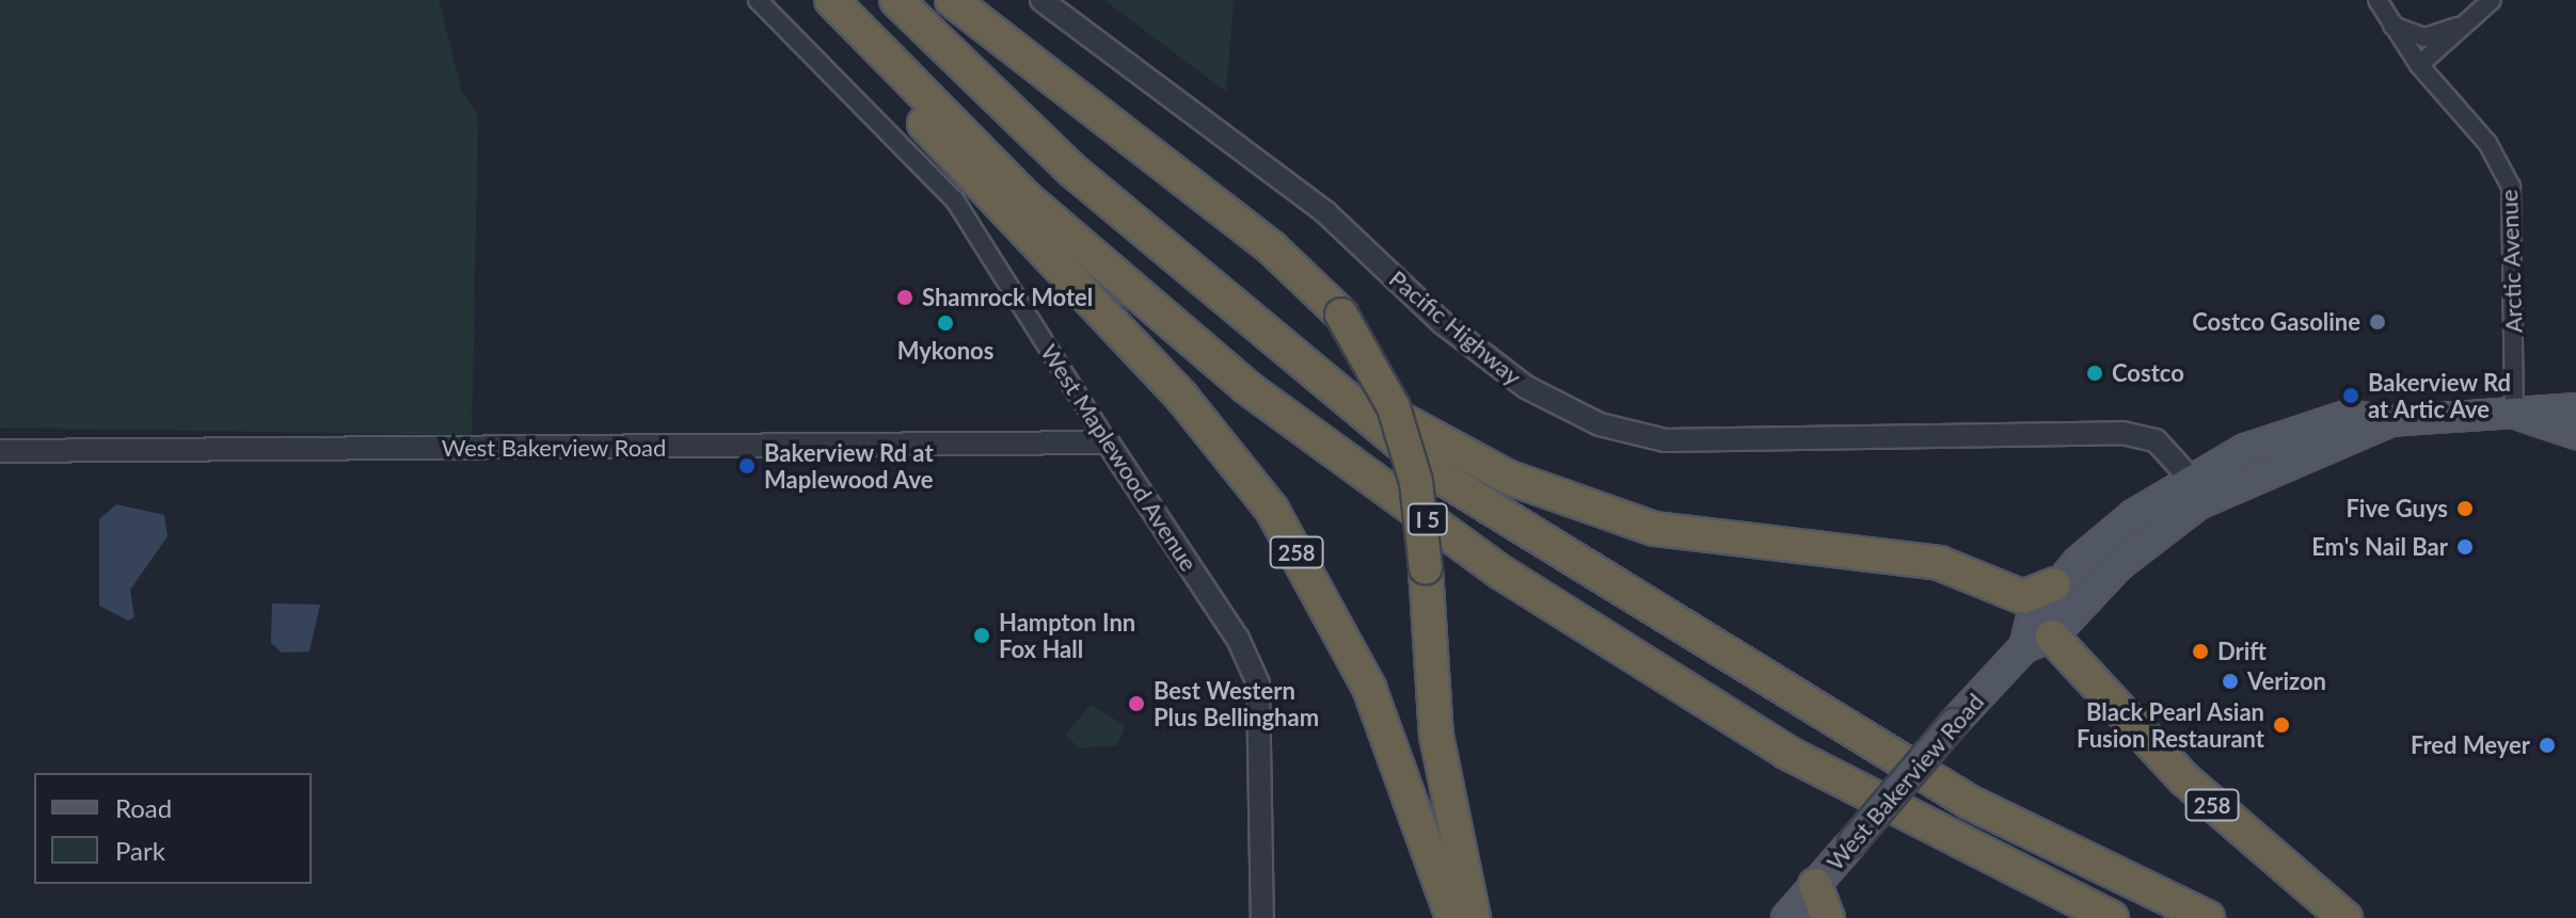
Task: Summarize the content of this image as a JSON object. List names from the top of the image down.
{
  "streets": {
    "highway": ["I 5", "258"],
    "main road": ["West Bakerview Road"],
    "street": ["Arctic Avenue", "Pacific Highway", "West Maplewood Avenue"]
  },
  "crossings": [
    ["Arctic Avenue", "West Bakerview Road"],
    ["Pacific Highway", "West Bakerview Road"],
    ["West Bakerview Road", "West Maplewood Avenue"],
    ["West Bakerview Road", "258"]
  ],
  "places": [
    "Shamrock Motel",
    "Costco Gasoline",
    "Mykonos",
    "Costco",
    "Bakerview Rd at Artic Ave",
    "Bakerview Rd at Maplewood Ave",
    "Five Guys",
    "Em's Nail Bar",
    "Hampton Inn Fox Hall",
    "Drift",
    "Verizon",
    "Best Western Plus Bellingham",
    "Black Pearl Asian Fusion Restaurant",
    "Fred Meyer"
  ],
  "legend": ["Road", "Park"]
}
